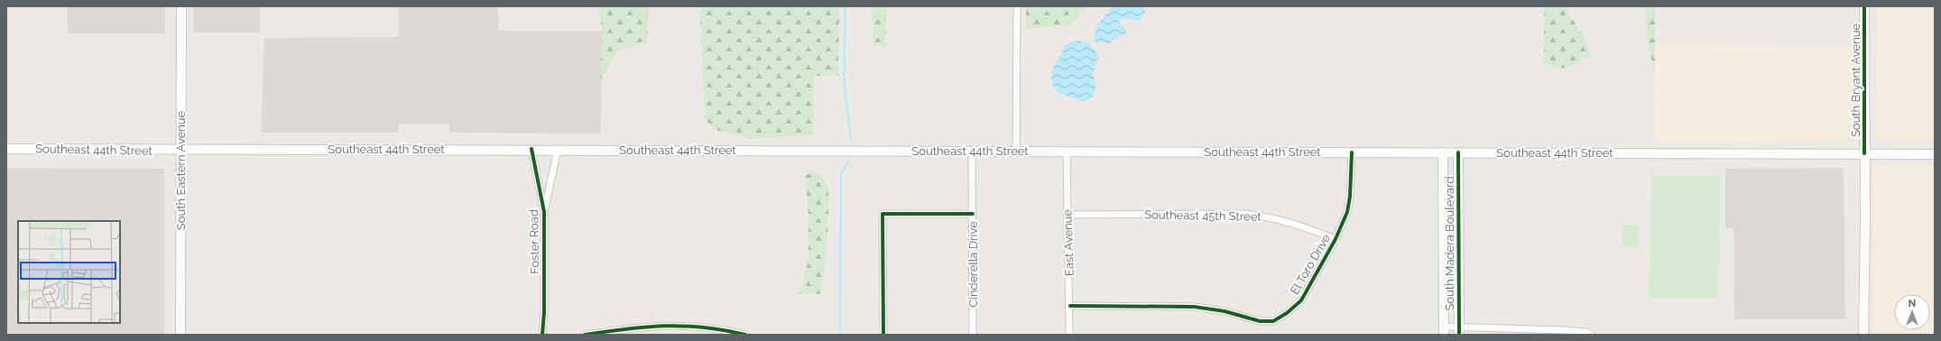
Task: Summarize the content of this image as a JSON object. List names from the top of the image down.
{
  "streets": {
    "main road": [
      "South Bryant Avenue",
      "Southeast 44th Street",
      "South Eastern Avenue",
      "South Madera Boulevard"
    ],
    "street": [
      "Southeast 45th Street",
      "Foster Road",
      "East Avenue",
      "Cinderella Drive",
      "El Toro Drive"
    ]
  },
  "crossings": [
    ["South Bryant Avenue", "Southeast 44th Street"],
    ["Southeast 44th Street", "South Eastern Avenue"],
    ["Southeast 44th Street", "Foster Road"],
    ["Southeast 44th Street", "East Avenue"],
    ["Southeast 44th Street", "South Madera Boulevard"],
    ["Southeast 44th Street", "Cinderella Drive"],
    ["Southeast 44th Street", "El Toro Drive"],
    ["Southeast 45th Street", "East Avenue"],
    ["Southeast 45th Street", "El Toro Drive"],
    ["East Avenue", "El Toro Drive"]
  ],
  "north": "top"
}
